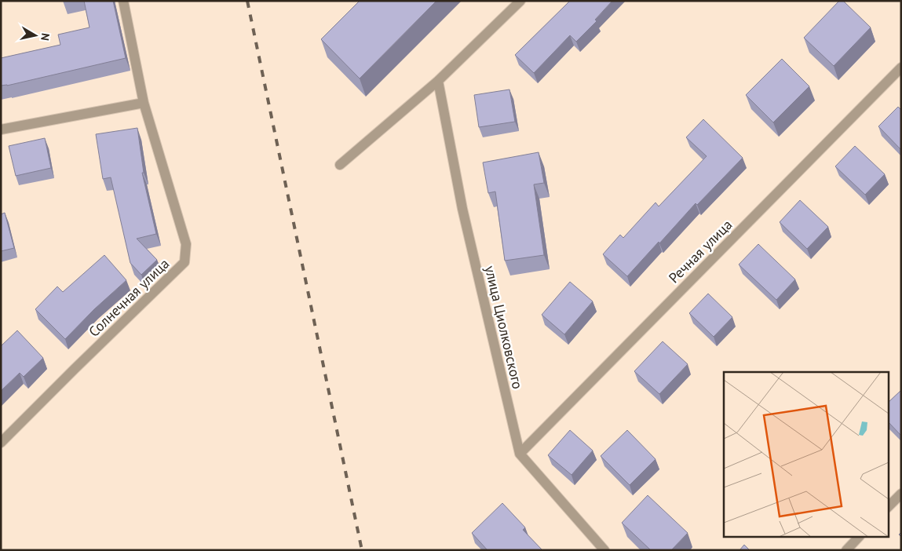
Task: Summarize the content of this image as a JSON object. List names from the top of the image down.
{
  "streets": {
    "street": ["Речная улица", "Солнечная улица", "улица Циолковского"]
  },
  "crossings": [
    ["Речная улица", "улица Циолковского"]
  ],
  "north": "right"
}
